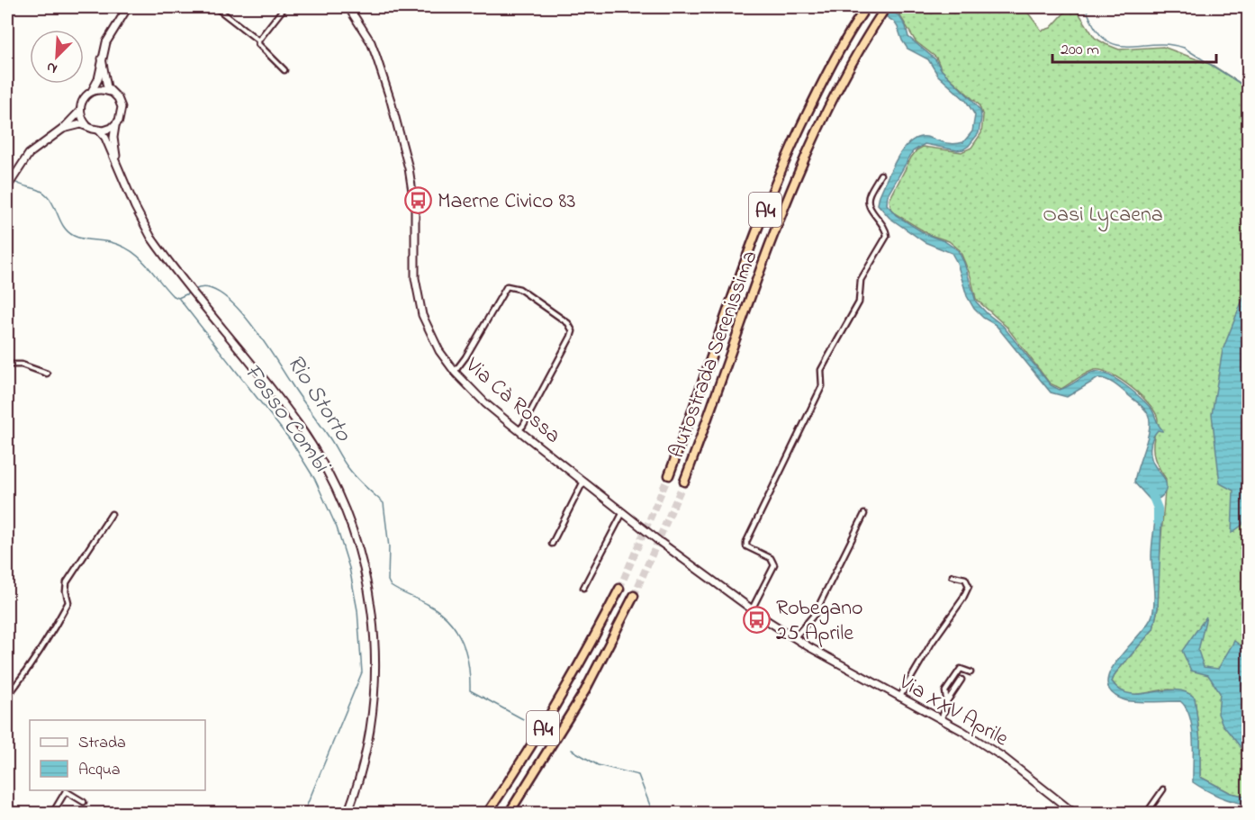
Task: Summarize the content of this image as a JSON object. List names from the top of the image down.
{
  "streets": {
    "highway": ["A4", "Autostrada Serenissima"],
    "main road": ["Via Cà Rossa", "Via XXV Aprile"]
  },
  "crossings": [
    ["Via Cà Rossa", "Via XXV Aprile"]
  ],
  "water": ["Rio Storto", "Fosso Combi"],
  "parks": ["Oasi Lycaena"],
  "places": {
    "bus stop": ["Maerne Civico 83", "Robegano 25 Aprile"]
  },
  "legend": ["Strada", "Acqua"],
  "scale_bar": "200 m",
  "north": "bottom left"
}
